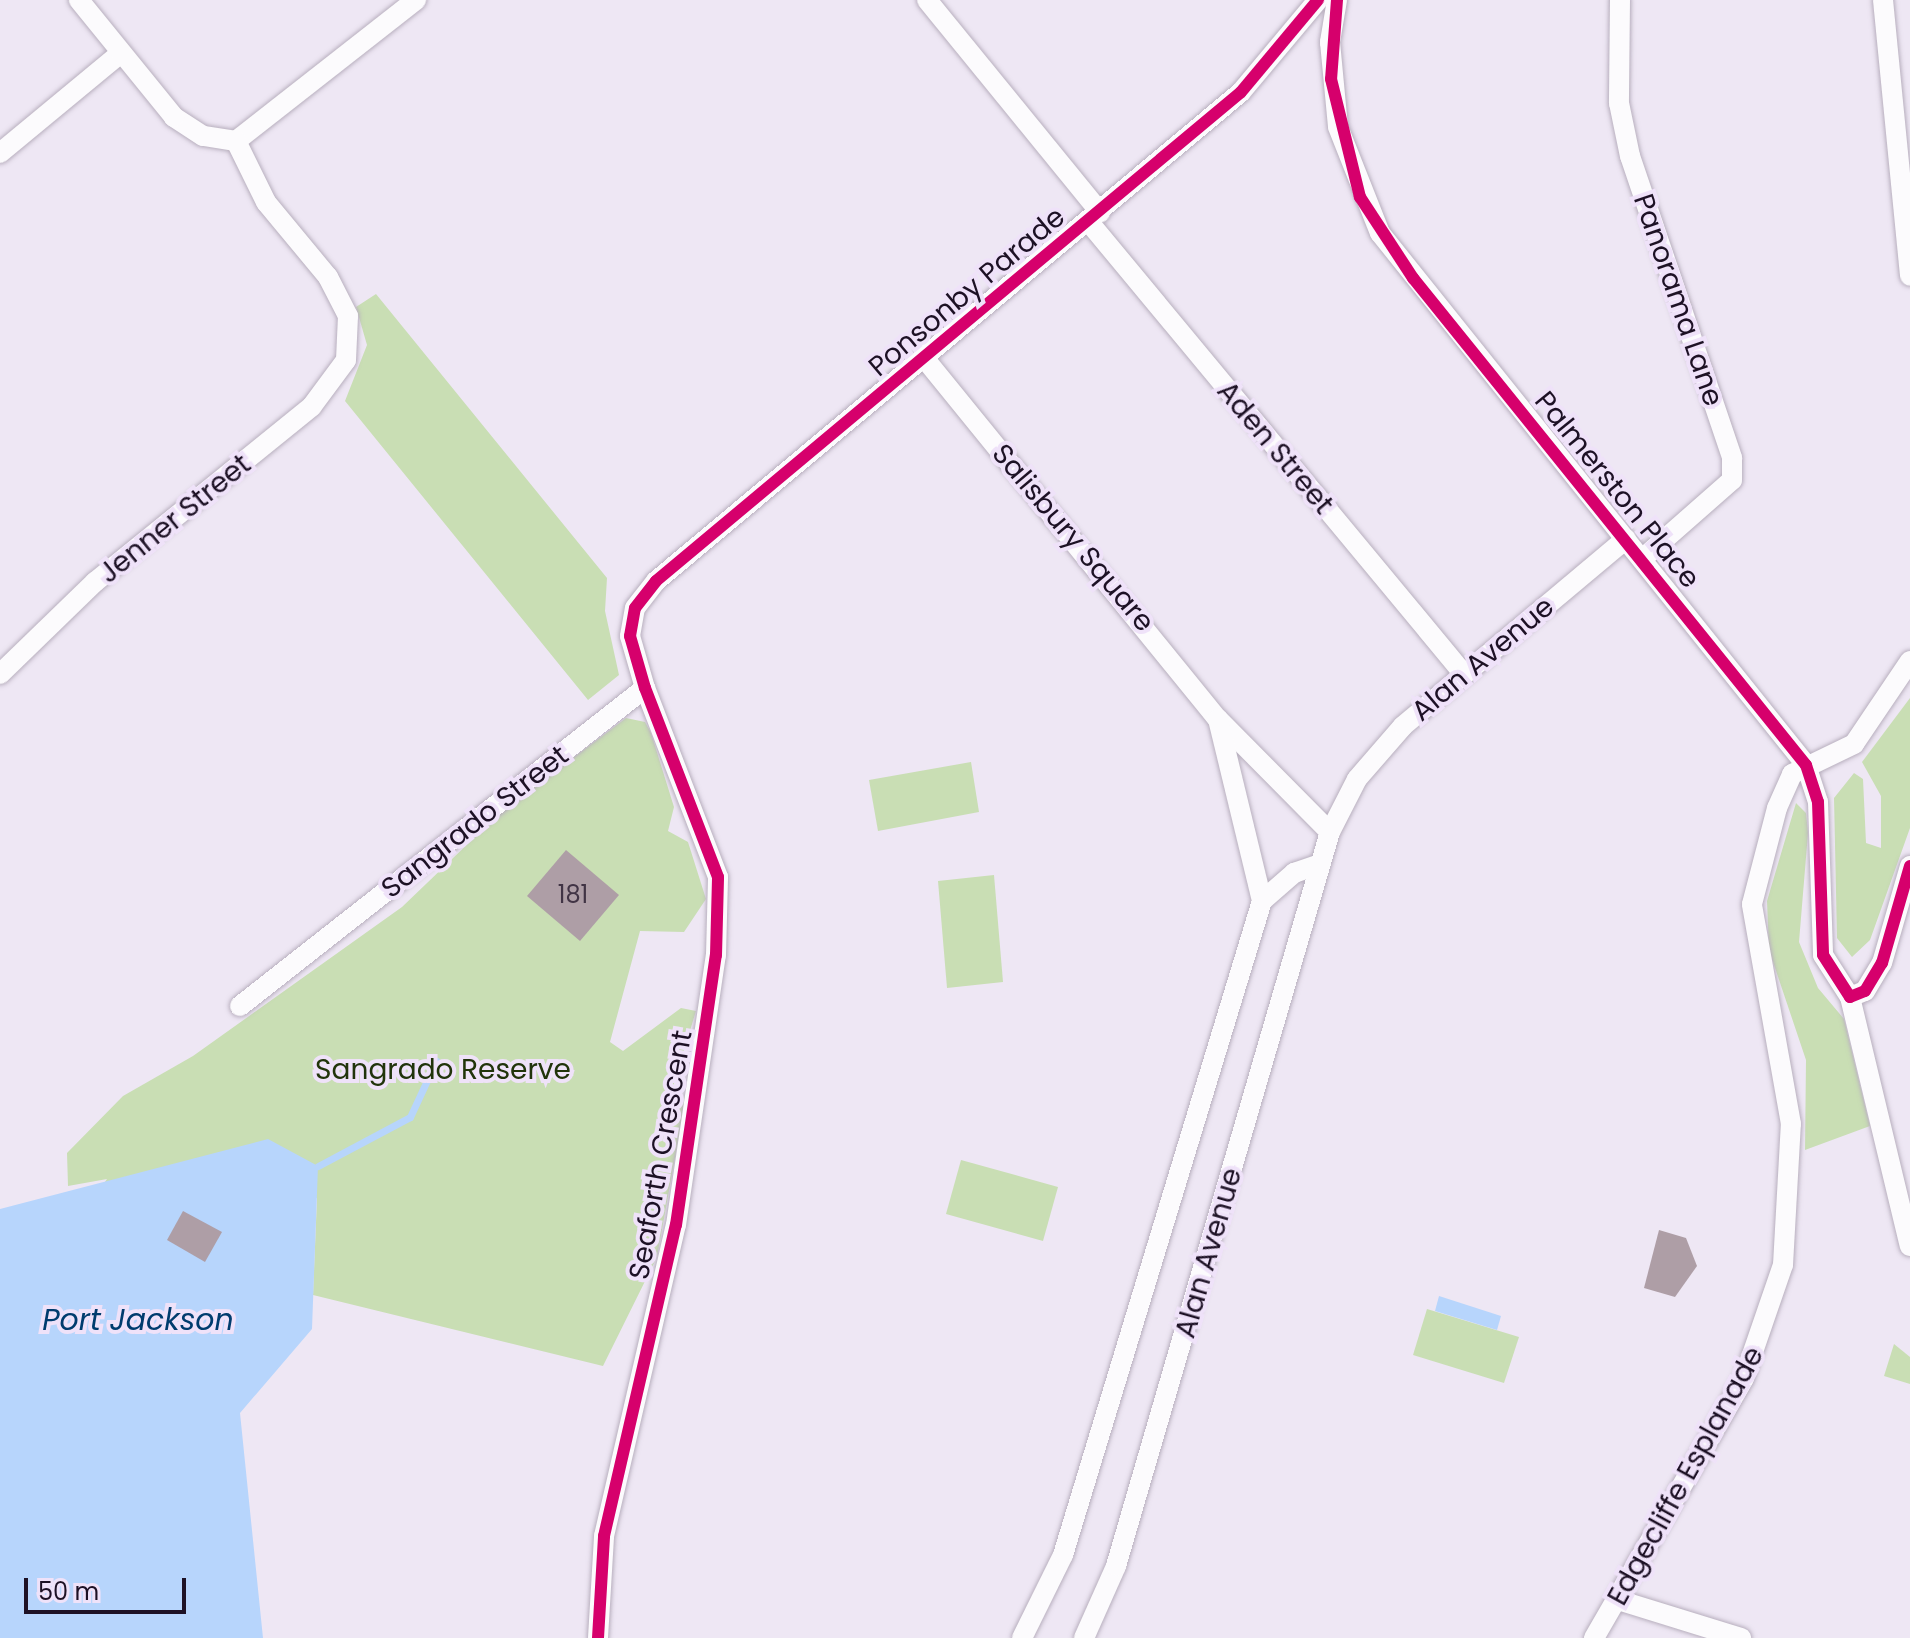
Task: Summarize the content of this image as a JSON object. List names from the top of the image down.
{
  "streets": {
    "street": [
      "Ponsonby Parade",
      "Panorama Lane",
      "Aden Street",
      "Palmerston Place",
      "Jenner Street",
      "Salisbury Square",
      "Alan Avenue",
      "Sangrado Street",
      "Seaforth Crescent",
      "Edgecliffe Esplanade"
    ]
  },
  "crossings": [
    ["Ponsonby Parade", "Aden Street"],
    ["Ponsonby Parade", "Salisbury Square"],
    ["Ponsonby Parade", "Sangrado Street"],
    ["Ponsonby Parade", "Seaforth Crescent"],
    ["Panorama Lane", "Palmerston Place"],
    ["Aden Street", "Alan Avenue"],
    ["Palmerston Place", "Alan Avenue"],
    ["Palmerston Place", "Edgecliffe Esplanade"],
    ["Sangrado Street", "Seaforth Crescent"]
  ],
  "water": ["Port Jackson"],
  "parks": ["Sangrado Reserve"],
  "house_numbers": ["181"],
  "scale_bar": "50 m"
}
